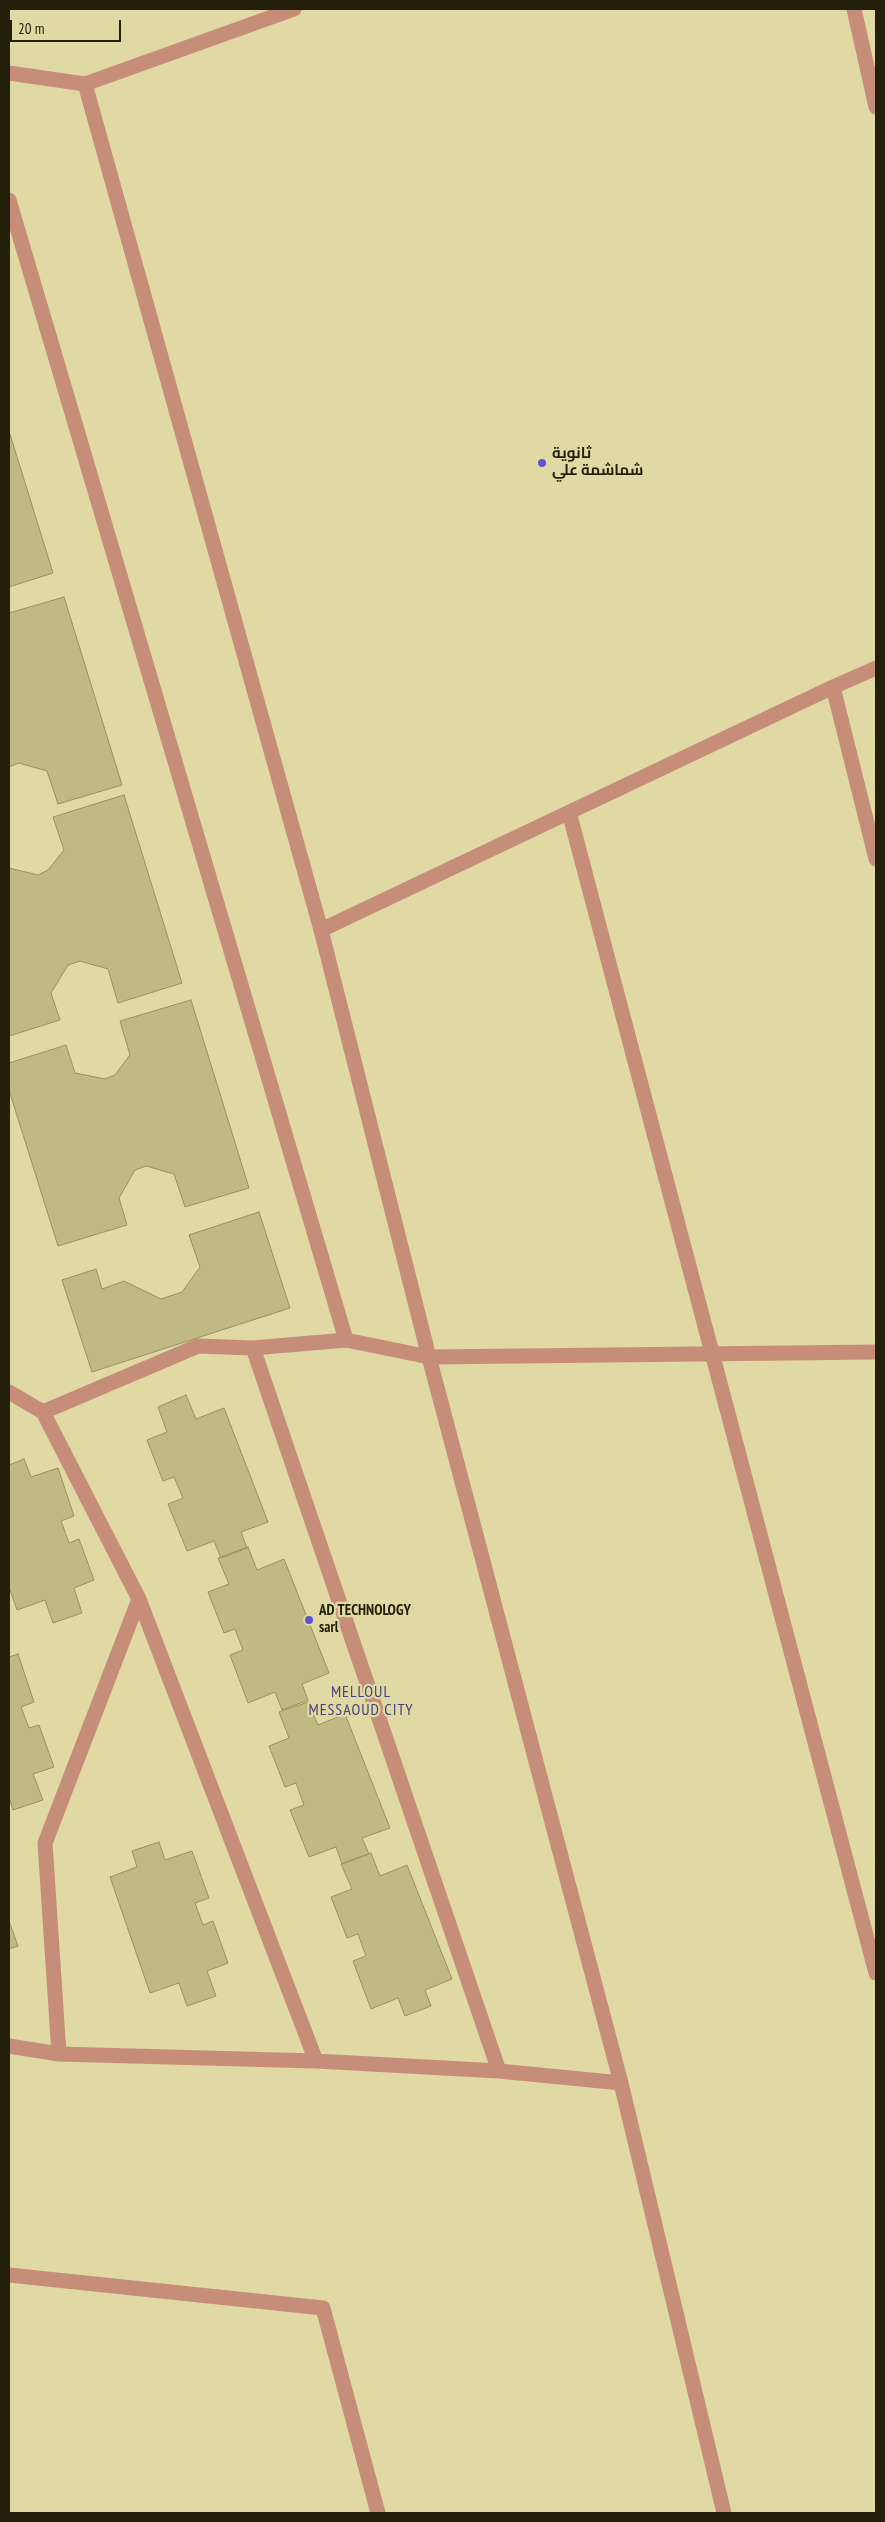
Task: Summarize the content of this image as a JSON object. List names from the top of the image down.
{
  "districts": ["MELLOUL MESSAOUD CITY"],
  "places": ["ثانوية شماشمة علي", "AD TECHNOLOGY sarl"],
  "scale_bar": "20 m"
}
